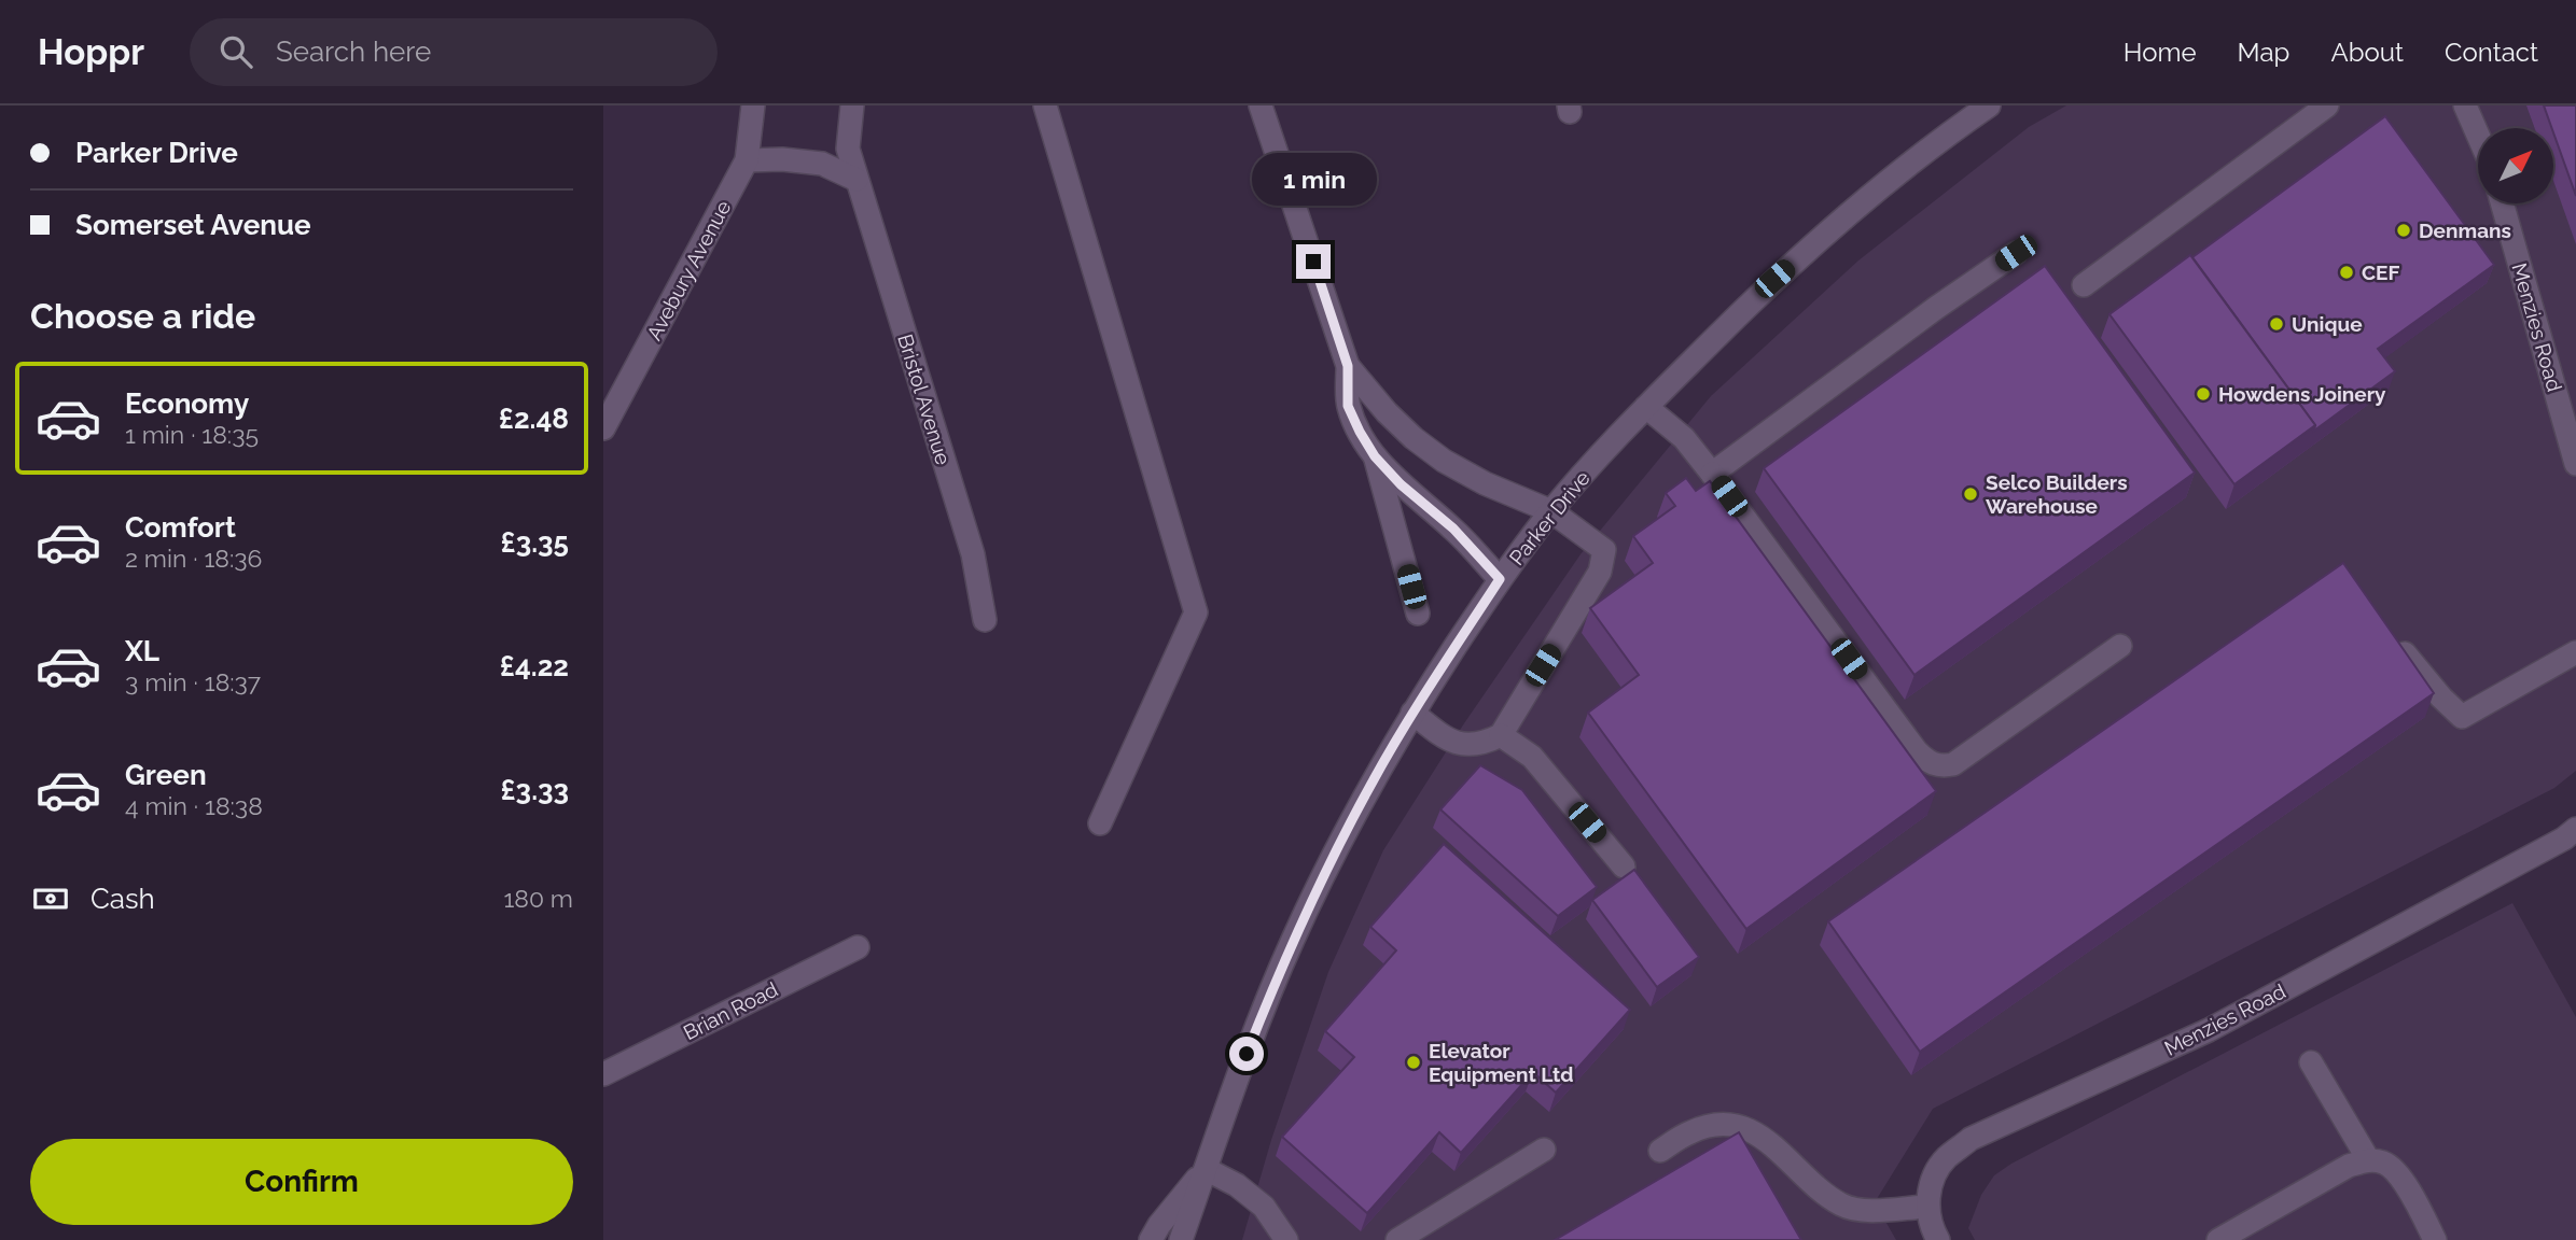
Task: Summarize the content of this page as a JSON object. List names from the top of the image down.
{
  "streets": {
    "street": [
      "Avebury Avenue",
      "Menzies Road",
      "Bristol Avenue",
      "Parker Drive",
      "Brian Road"
    ]
  },
  "places": [
    "Denmans",
    "CEF",
    "Unique",
    "Howdens Joinery",
    "Selco Builders Warehouse",
    "Elevator Equipment Ltd"
  ],
  "north": "top right",
  "page": {
    "header": "Hoppr",
    "search": "Search here",
    "nav": [
      "Home",
      "Map",
      "About",
      "Contact"
    ],
    "banner": ["Parker Drive", "Somerset Avenue"],
    "bubble": "1 min",
    "heading": "Choose a ride",
    "list": [
      {
        "name": "Economy",
        "note": "1 min · 18:35",
        "value": "£2.48"
      },
      {
        "name": "Comfort",
        "note": "2 min · 18:36",
        "value": "£3.35"
      },
      {
        "name": "XL",
        "note": "3 min · 18:37",
        "value": "£4.22"
      },
      {
        "name": "Green",
        "note": "4 min · 18:38",
        "value": "£3.33"
      }
    ],
    "pay": ["Cash", "180 m"],
    "buttons": "Confirm"
  }
}
